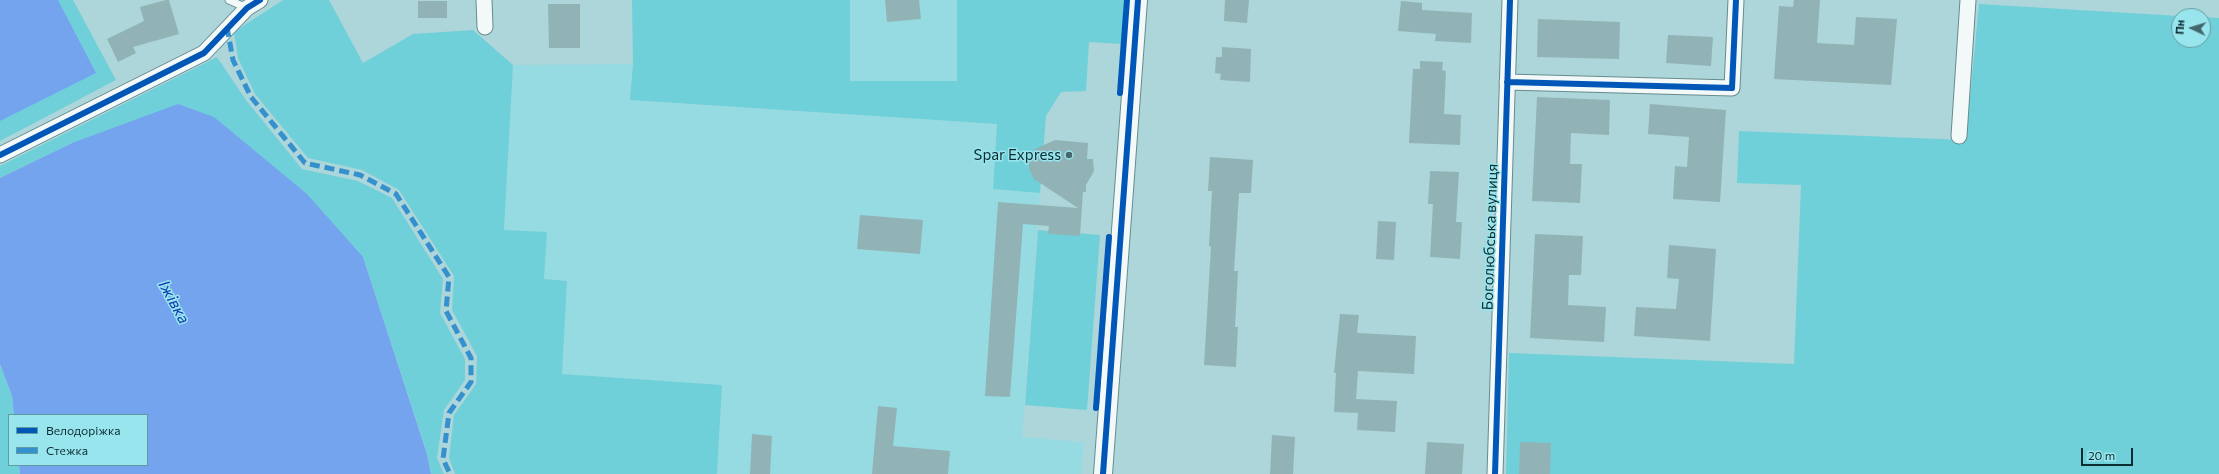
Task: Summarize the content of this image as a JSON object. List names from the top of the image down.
{
  "streets": {
    "street": ["Боголюбська вулиця"]
  },
  "water": ["Іжівка"],
  "places": ["Spar Express"],
  "legend": ["Велодоріжка", "Стежка"],
  "scale_bar": "20 m",
  "north": "left"
}
